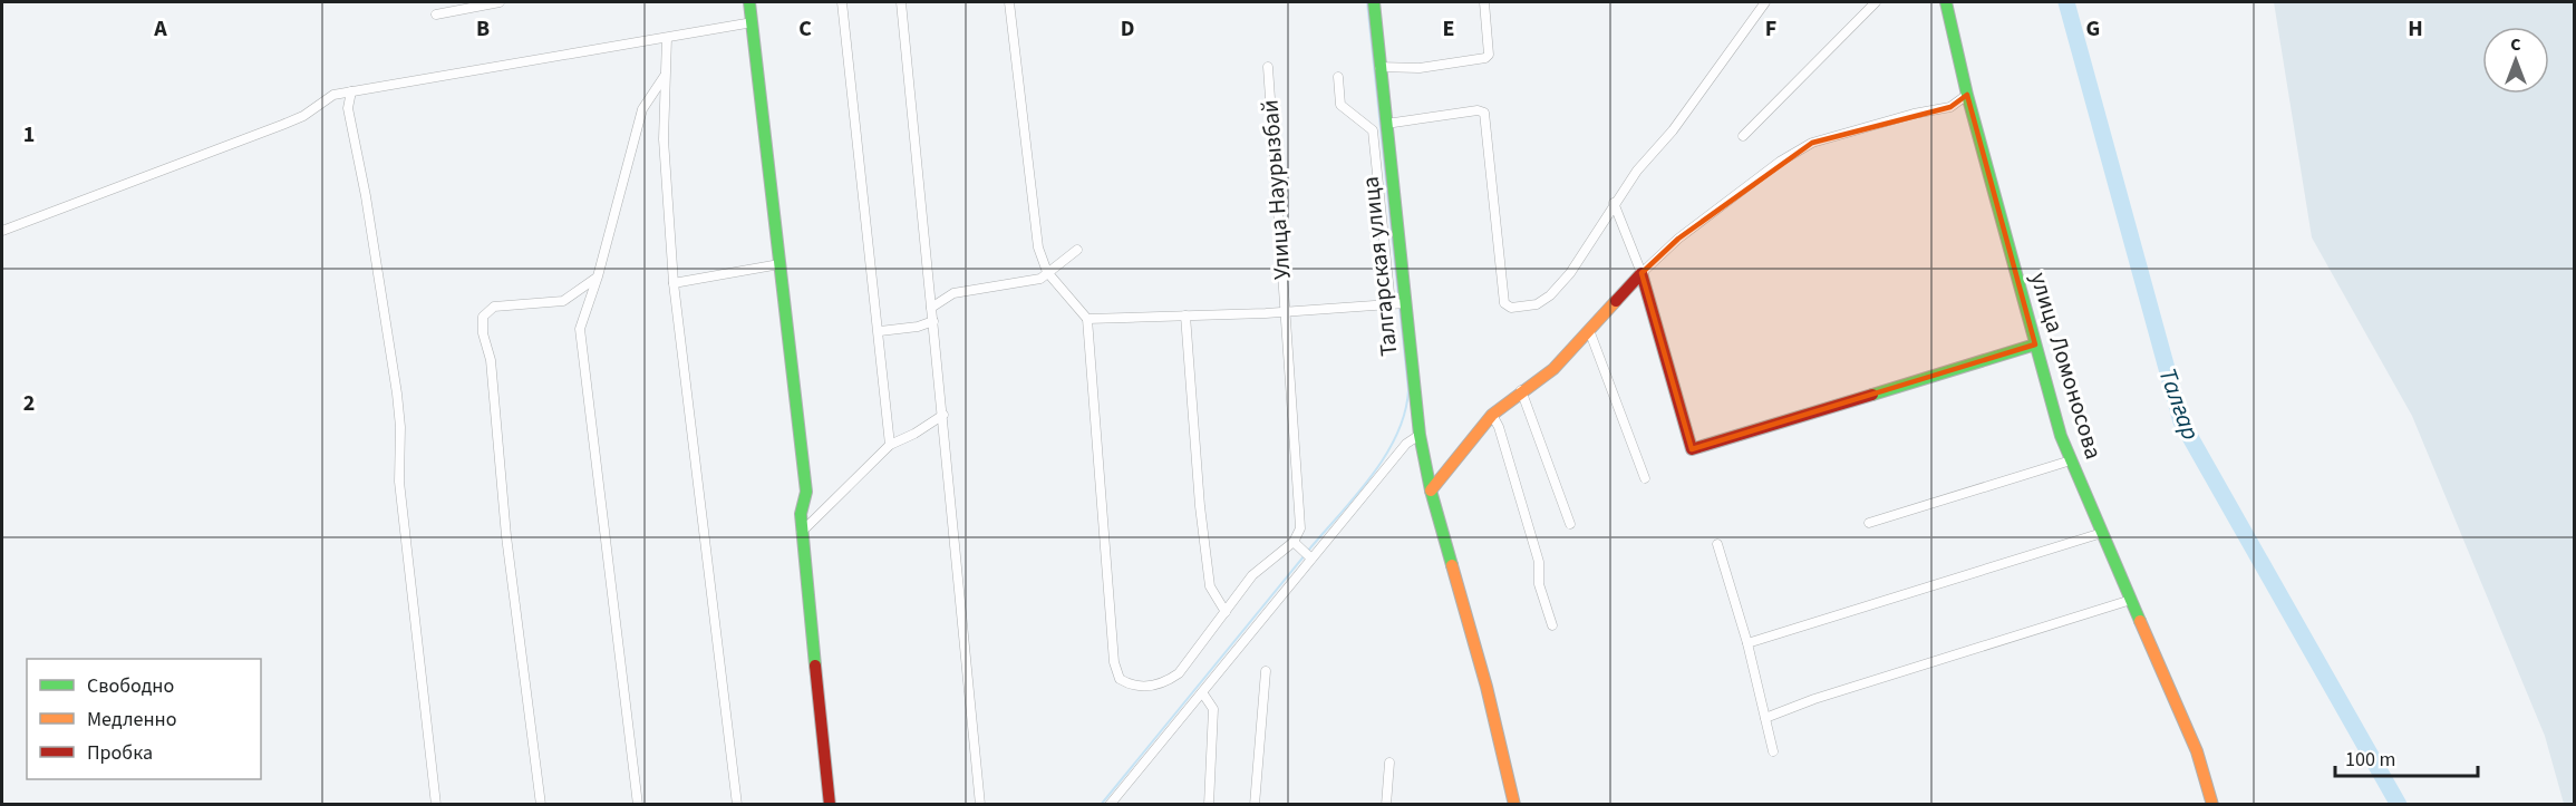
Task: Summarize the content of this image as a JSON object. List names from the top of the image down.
{
  "streets": {
    "street": ["Улица Наурызбай", "Талгарская улица", "улица Ломоносова"]
  },
  "water": ["Талғар"],
  "legend": ["Свободно", "Медленно", "Пробка"],
  "scale_bar": "100 m",
  "north": "top",
  "grid": {
    "columns": [
      "A",
      "B",
      "C",
      "D",
      "E",
      "F",
      "G",
      "H"
    ],
    "rows": ["1", "2"]
  }
}
